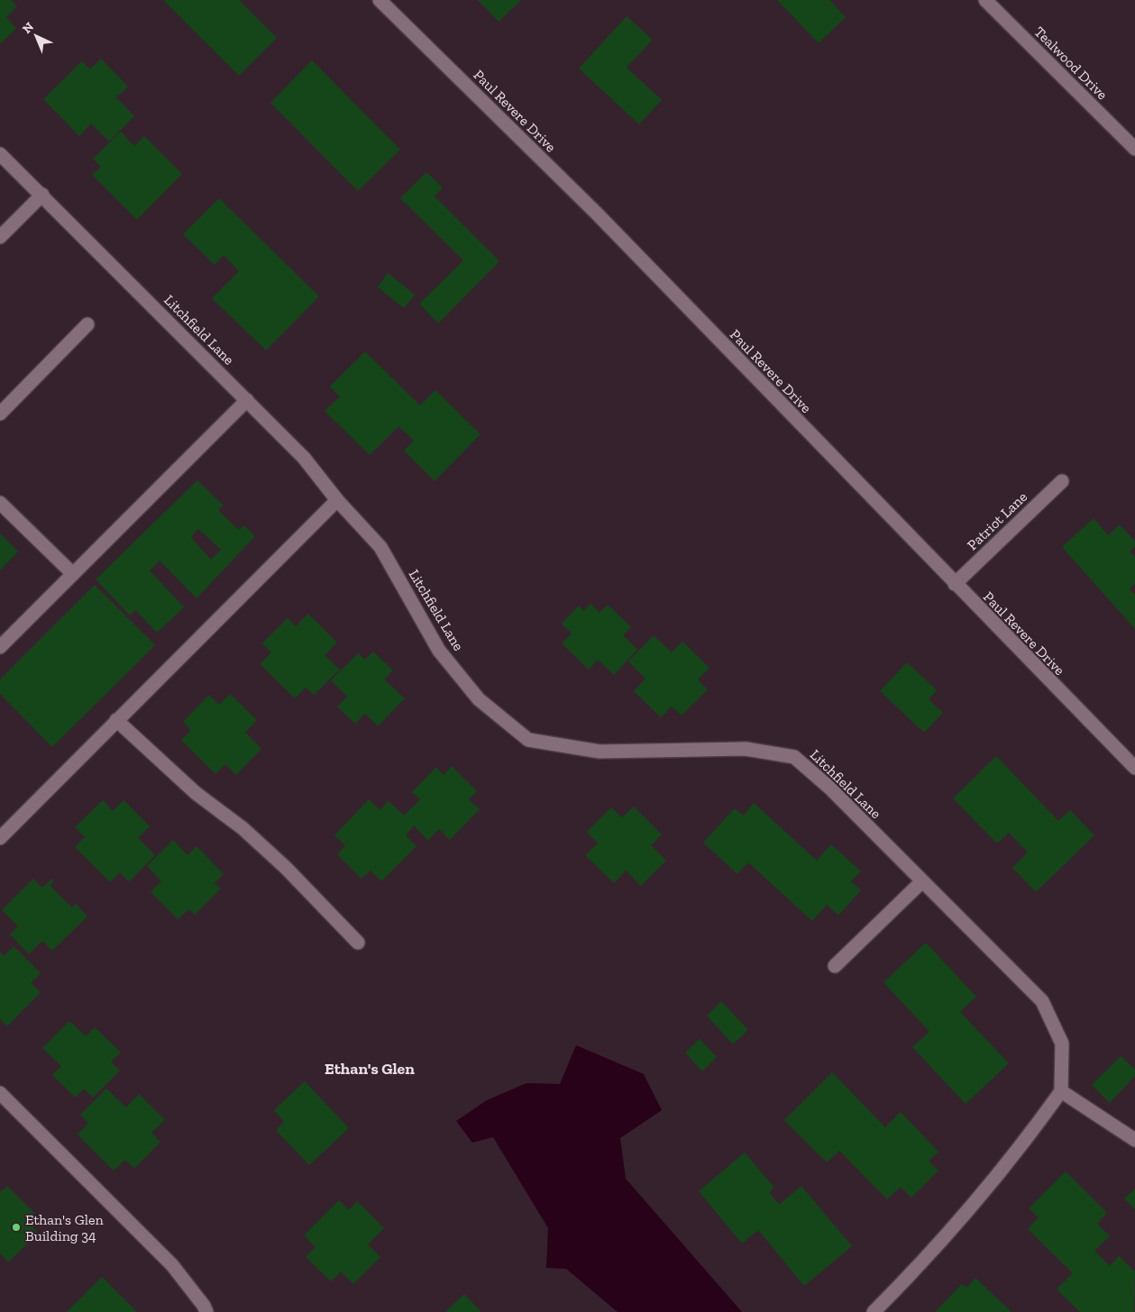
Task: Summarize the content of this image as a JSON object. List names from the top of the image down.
{
  "streets": {
    "street": [
      "Tealwood Drive",
      "Paul Revere Drive",
      "Litchfield Lane",
      "Patriot Lane"
    ]
  },
  "crossings": [
    ["Paul Revere Drive", "Patriot Lane"]
  ],
  "districts": ["Ethan's Glen"],
  "places": ["Ethan's Glen Building 34"],
  "north": "top left"
}
